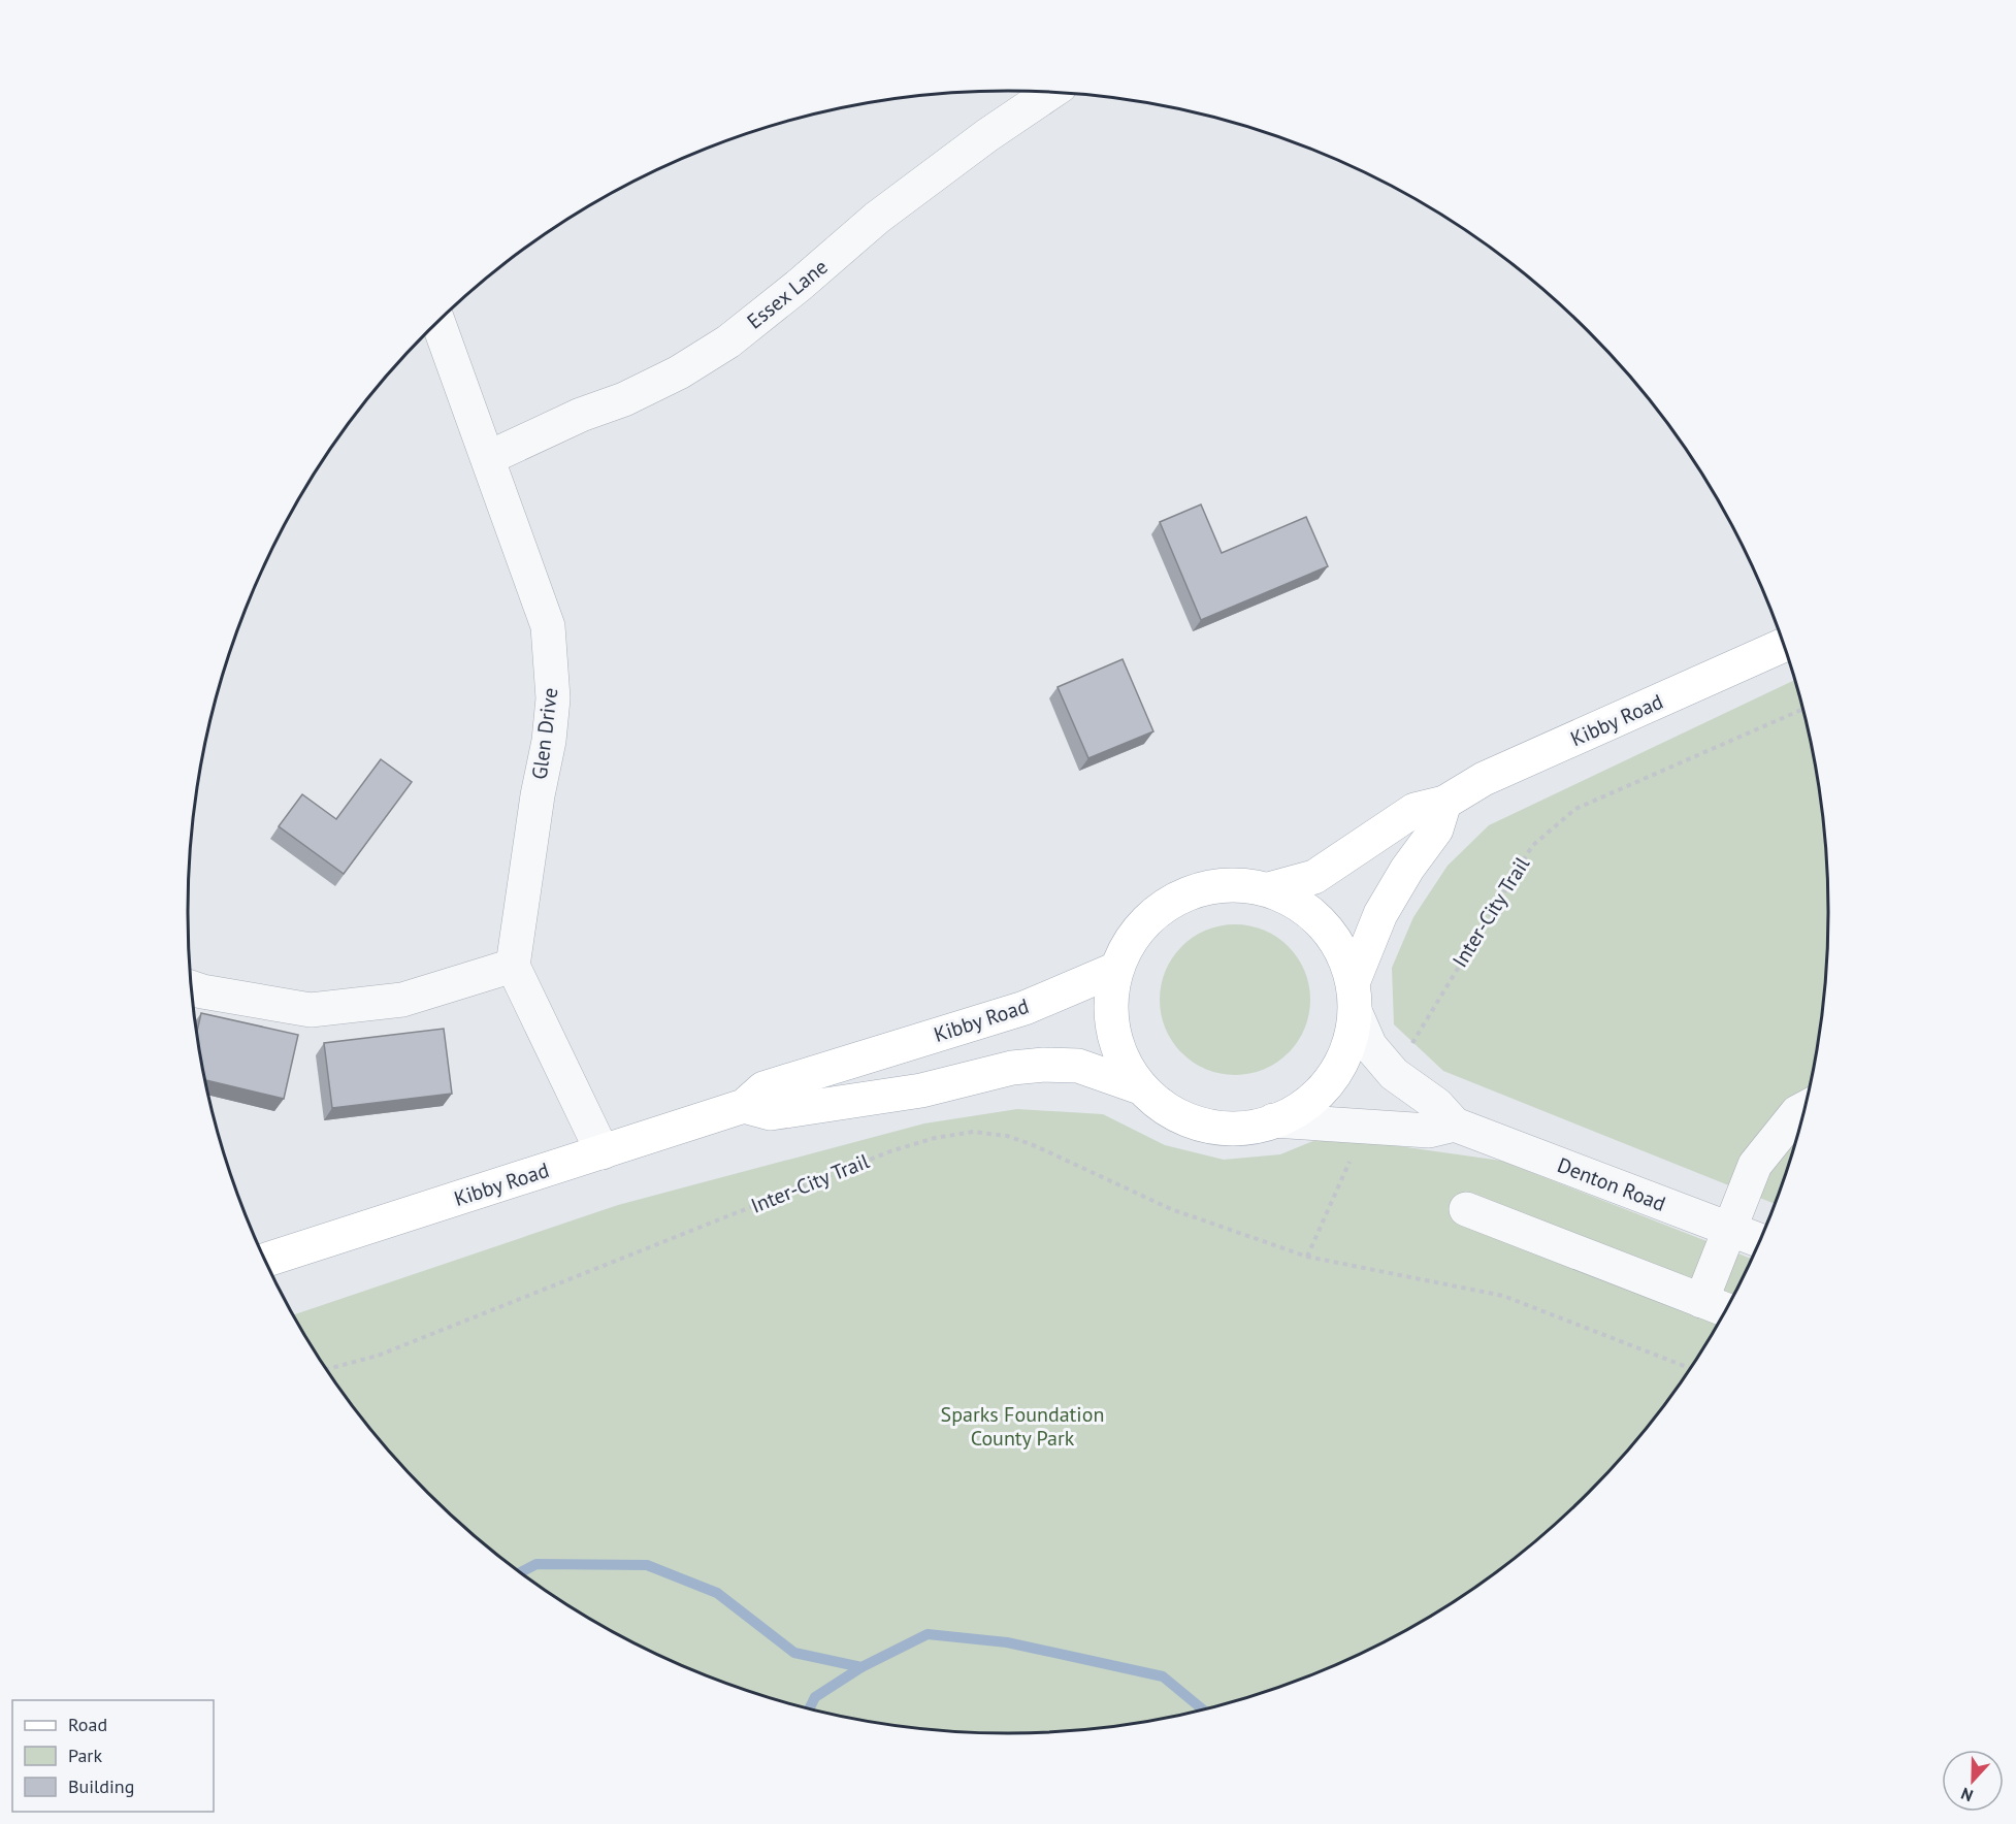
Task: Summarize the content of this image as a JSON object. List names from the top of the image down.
{
  "streets": {
    "main road": ["Kibby Road"],
    "street": ["Essex Lane", "Glen Drive", "Denton Road"],
    "path": ["Inter-City Trail"]
  },
  "crossings": [
    ["Essex Lane", "Glen Drive"],
    ["Inter-City Trail", "Denton Road"]
  ],
  "parks": ["Sparks Foundation County Park"],
  "legend": ["Road", "Park", "Building"],
  "north": "bottom"
}
